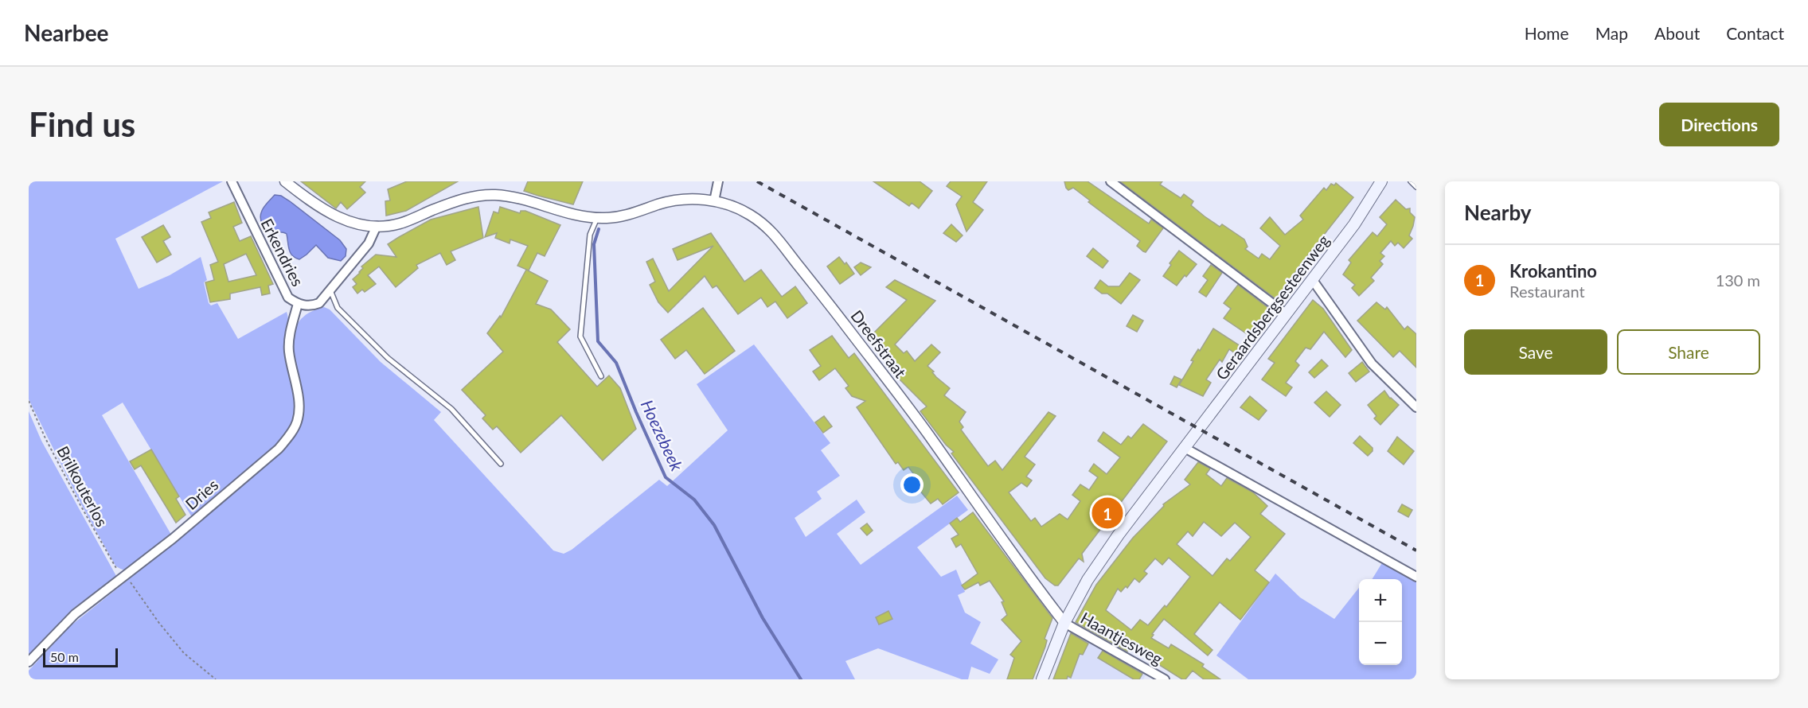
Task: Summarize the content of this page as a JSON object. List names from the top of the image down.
{
  "streets": {
    "main road": ["Geraardsbergsesteenweg"],
    "street": [
      "Erkendries",
      "Dreefstraat",
      "Dries",
      "Haantjesweg"
    ],
    "path": ["Brilkouterlos"]
  },
  "crossings": [
    ["Erkendries", "Dries"],
    ["Geraardsbergsesteenweg", "Dreefstraat"],
    ["Geraardsbergsesteenweg", "Haantjesweg"],
    ["Dreefstraat", "Haantjesweg"],
    ["Brilkouterlos", "Dries"]
  ],
  "water": ["Hoezebeek"],
  "scale_bar": "50 m",
  "page": {
    "header": "Nearbee",
    "nav": [
      "Home",
      "Map",
      "About",
      "Contact"
    ],
    "buttons": [
      "Directions",
      ["Save", "Share"]
    ],
    "title": "Find us",
    "heading": "Nearby",
    "list": [
      {
        "mark": "1",
        "name": "Krokantino",
        "note": "Restaurant",
        "value": "130 m"
      }
    ],
    "pins": "1",
    "map_buttons": ["+", "−"],
    "scale": "50 m"
  }
}
